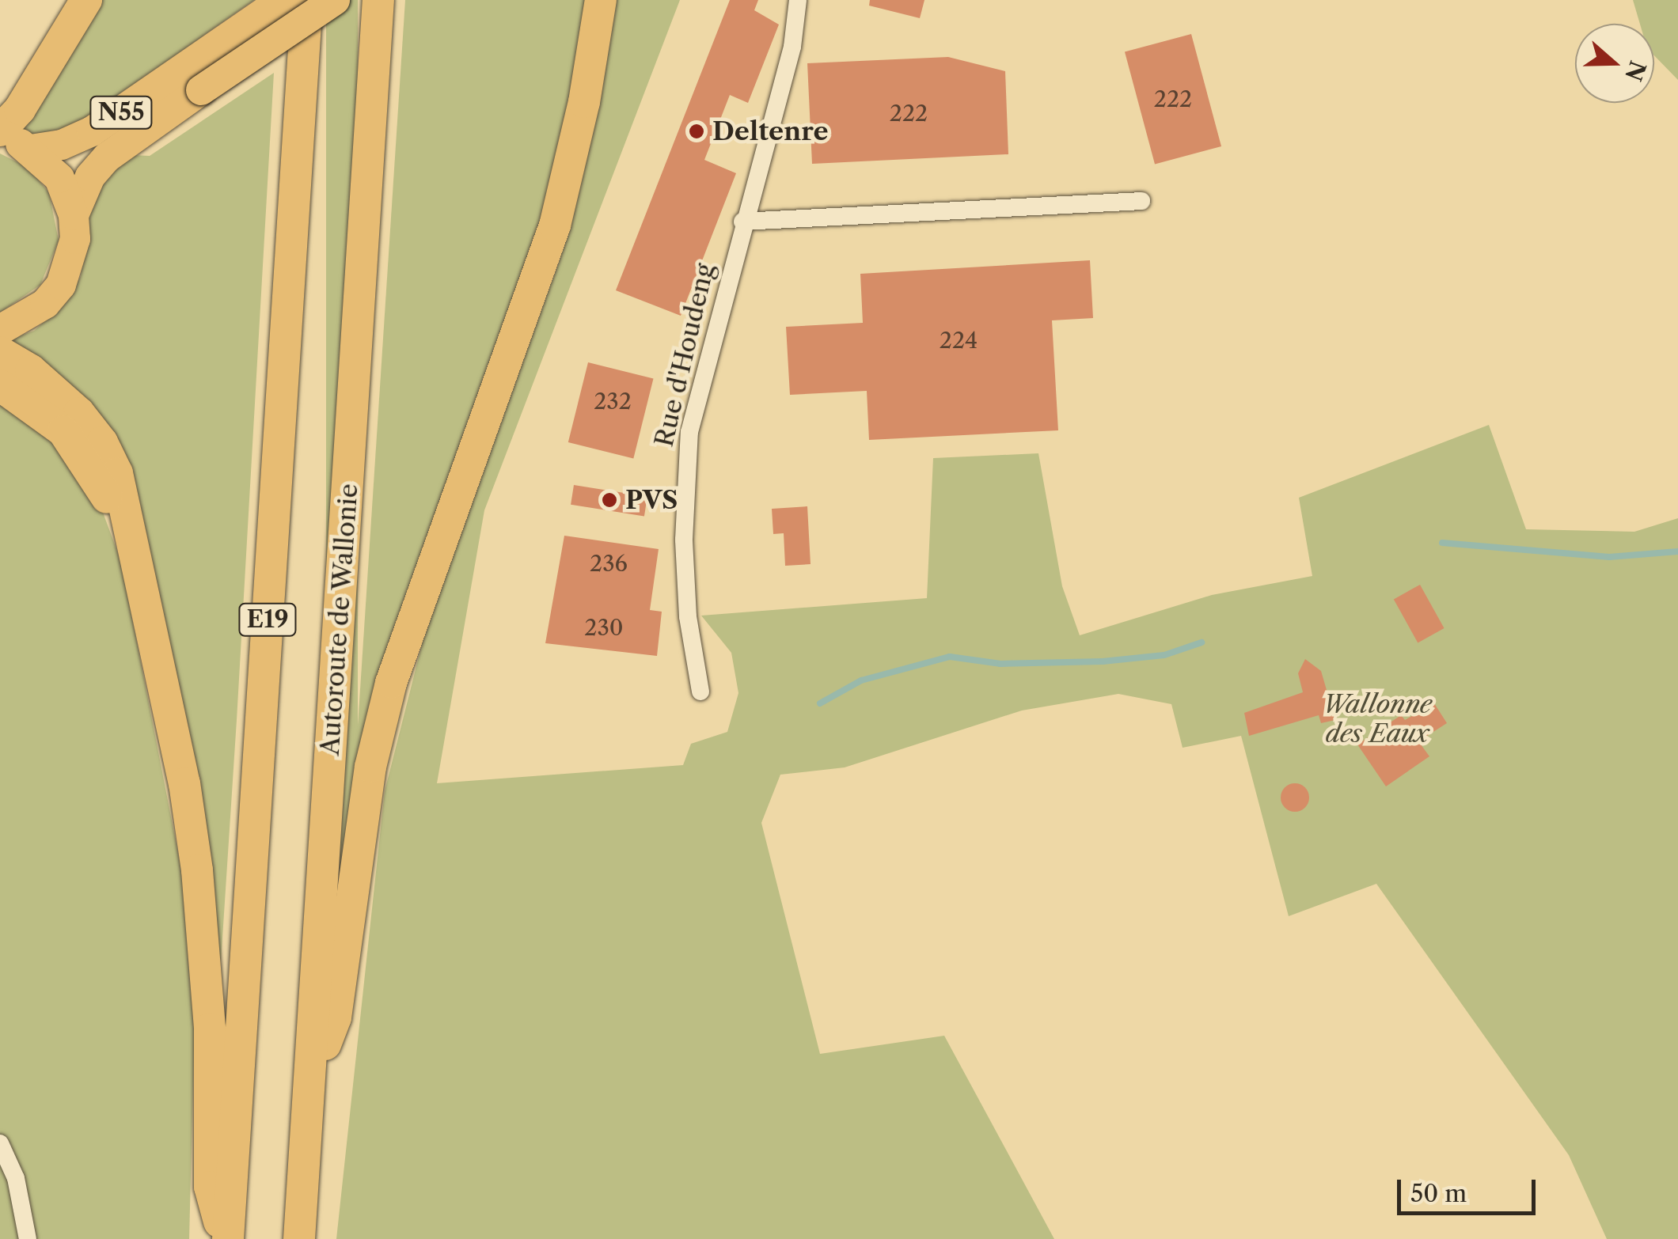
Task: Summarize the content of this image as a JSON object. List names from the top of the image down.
{
  "streets": {
    "highway": ["N55", "E19", "Autoroute de Wallonie"],
    "street": ["Rue d'Houdeng"]
  },
  "parks": ["Wallonne des Eaux"],
  "places": ["Deltenre", "PVS"],
  "house_numbers": [
    "222",
    "222",
    "224",
    "232",
    "236",
    "230"
  ],
  "scale_bar": "50 m",
  "north": "right"
}
